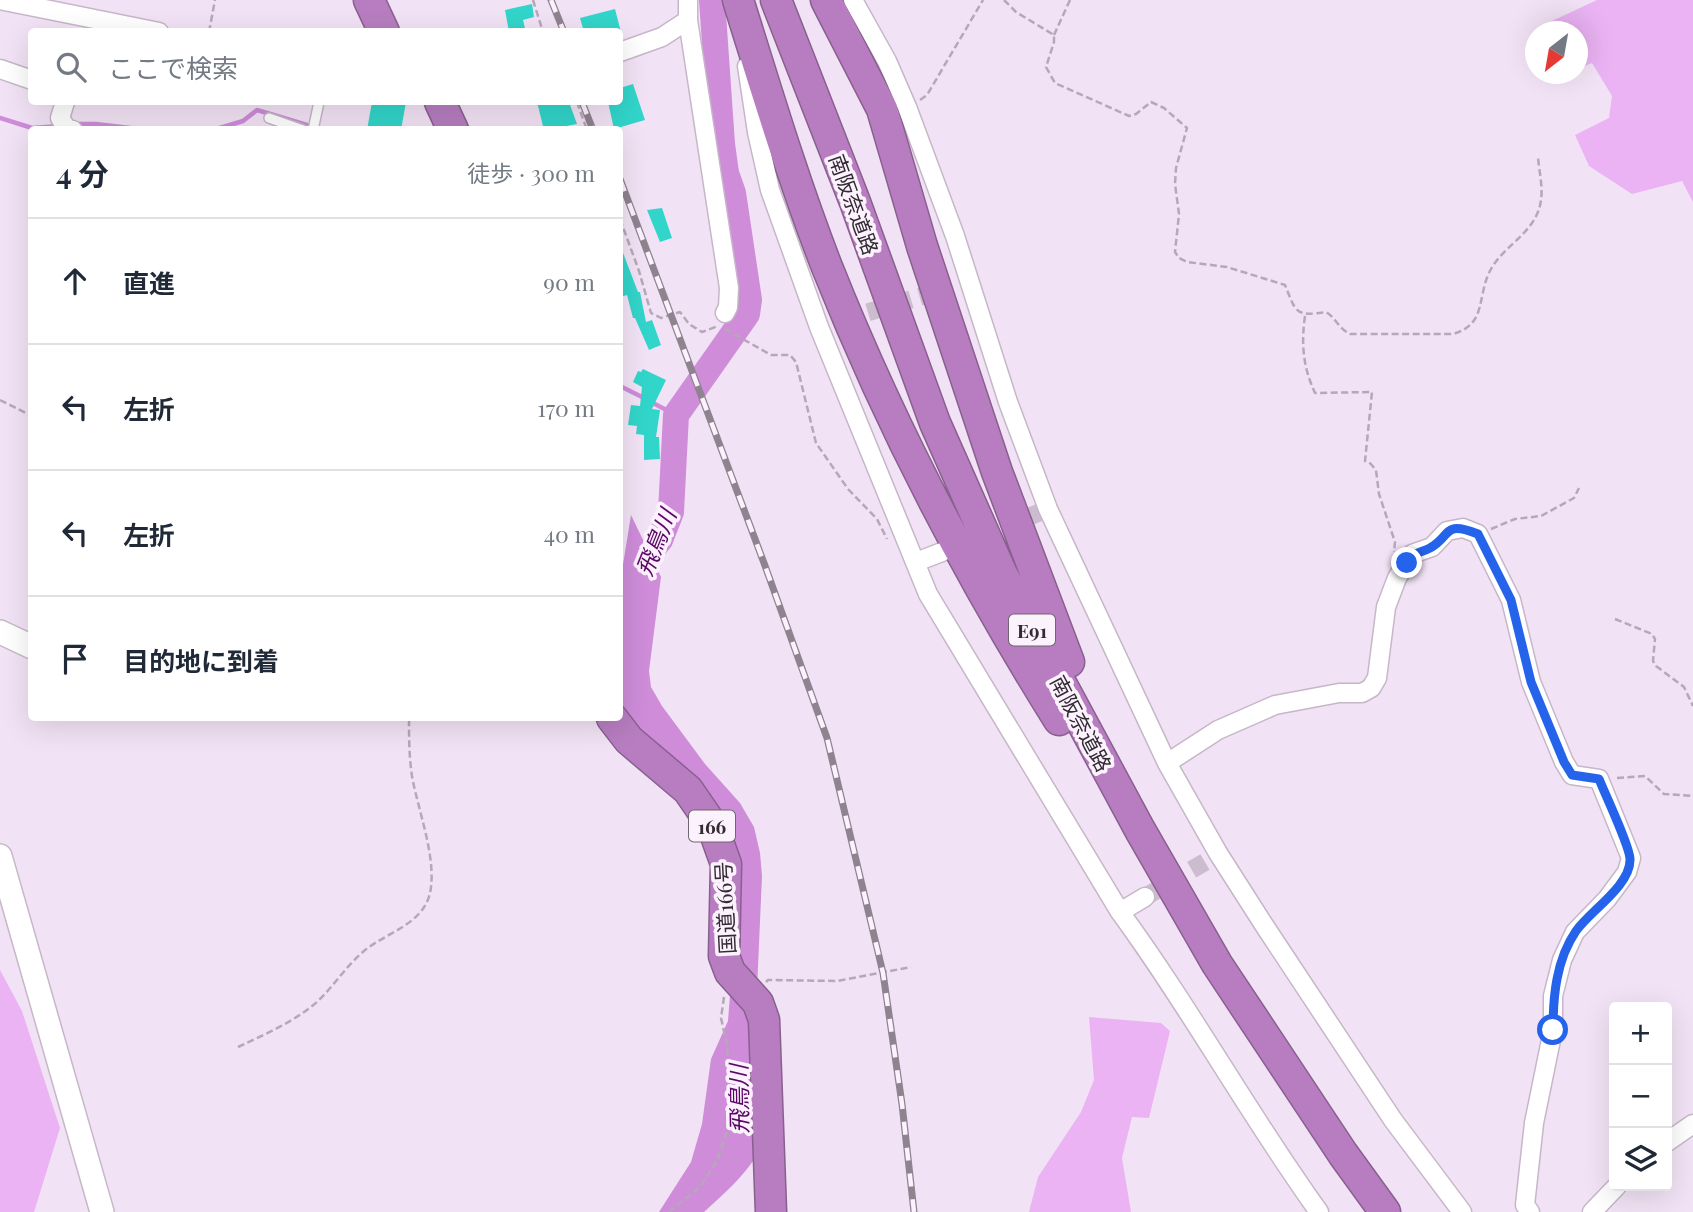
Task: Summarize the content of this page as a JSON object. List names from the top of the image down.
{
  "streets": {
    "highway": [
      "南阪奈道路",
      "E91",
      "166",
      "国道166号"
    ]
  },
  "water": ["飛鳥川"],
  "north": "bottom left",
  "page": {
    "search": "ここで検索",
    "heading": ["4 分", "徒歩 · 300 m"],
    "list": [
      ["直進", "90 m"],
      ["左折", "170 m"],
      ["左折", "40 m"],
      "目的地に到着"
    ],
    "map_buttons": ["+", "−"]
  }
}
